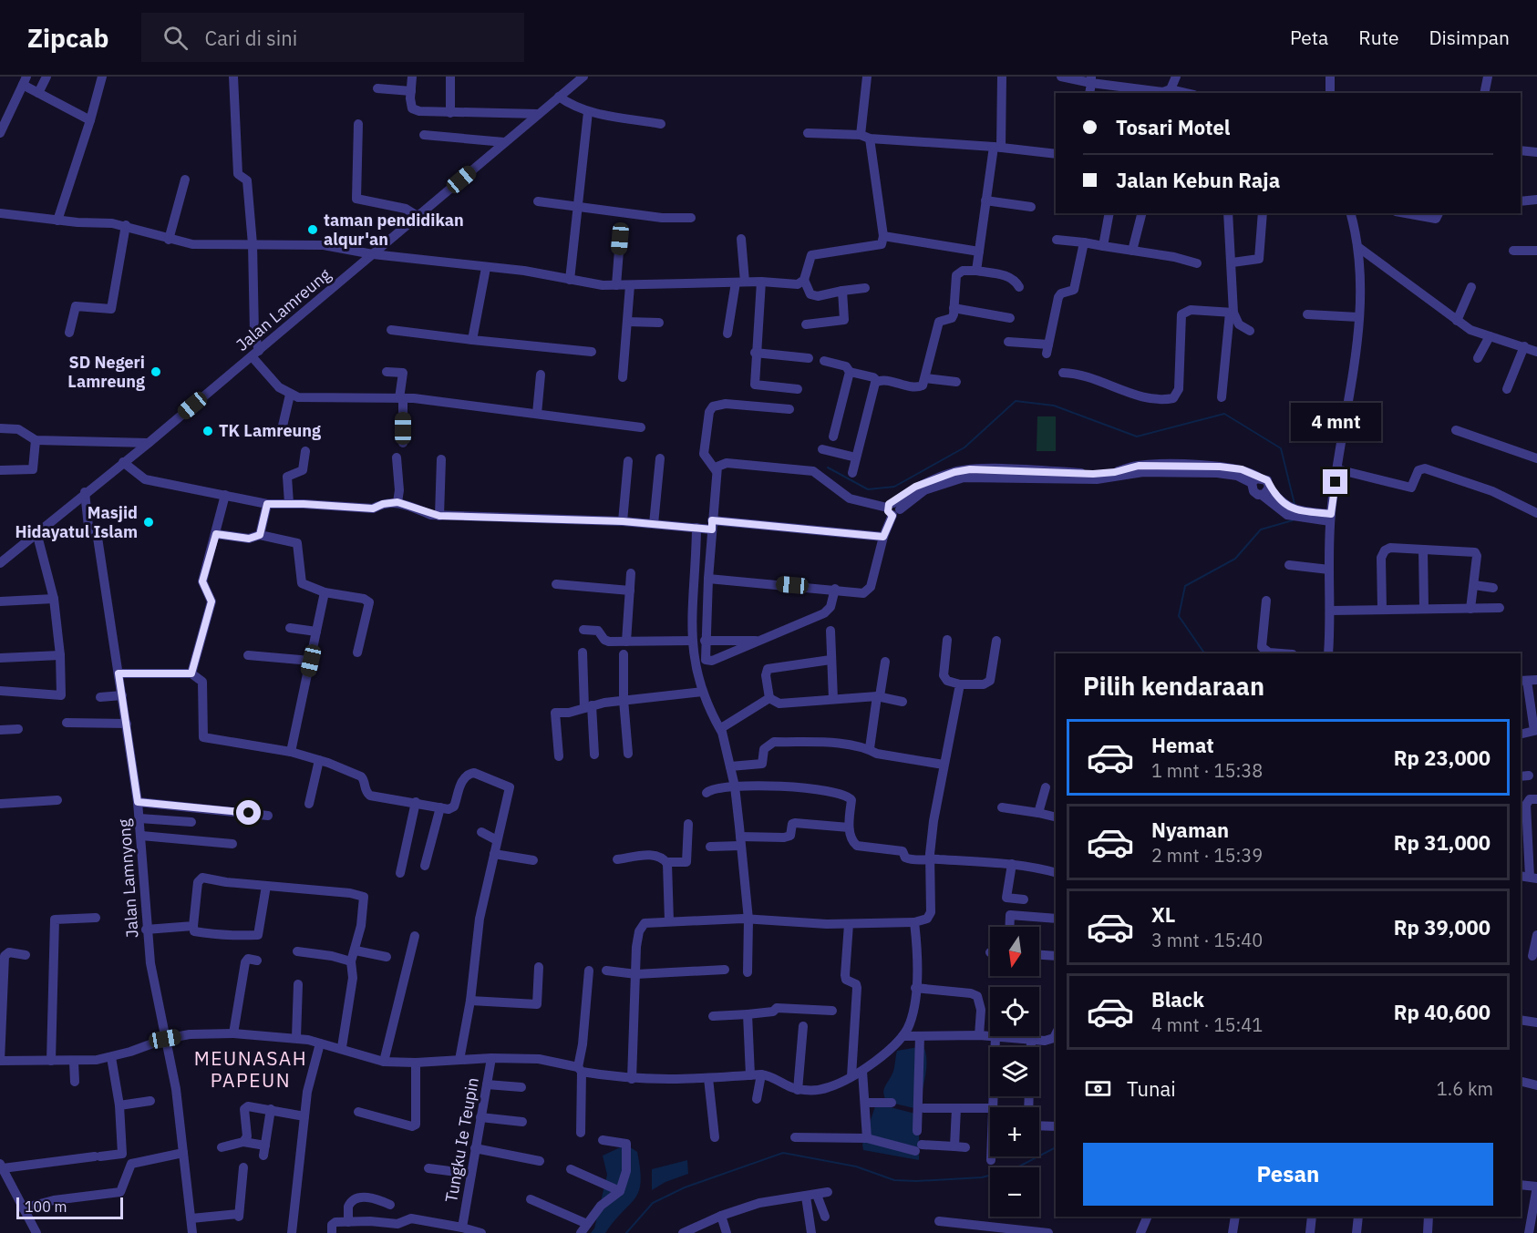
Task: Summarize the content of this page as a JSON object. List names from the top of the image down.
{
  "streets": {
    "street": ["Jalan Lamreung", "Jalan Lamnyong", "Tungku Ie Teupin"]
  },
  "crossings": [
    ["Jalan Lamreung", "Jalan Lamnyong"]
  ],
  "districts": ["MEUNASAH PAPEUN"],
  "places": [
    "taman pendidikan alqur'an",
    "SD Negeri Lamreung",
    "TK Lamreung",
    "Masjid Hidayatul Islam"
  ],
  "scale_bar": "100 m",
  "north": "bottom",
  "page": {
    "header": "Zipcab",
    "search": "Cari di sini",
    "nav": ["Peta", "Rute", "Disimpan"],
    "banner": ["Tosari Motel", "Jalan Kebun Raja"],
    "bubble": "4 mnt",
    "heading": "Pilih kendaraan",
    "list": [
      {
        "name": "Hemat",
        "note": "1 mnt · 15:38",
        "value": "Rp 23,000"
      },
      {
        "name": "Nyaman",
        "note": "2 mnt · 15:39",
        "value": "Rp 31,000"
      },
      {
        "name": "XL",
        "note": "3 mnt · 15:40",
        "value": "Rp 39,000"
      },
      {
        "name": "Black",
        "note": "4 mnt · 15:41",
        "value": "Rp 40,600"
      }
    ],
    "map_buttons": ["+", "−"],
    "pay": ["Tunai", "1.6 km"],
    "buttons": "Pesan",
    "scale": "100 m"
  }
}
